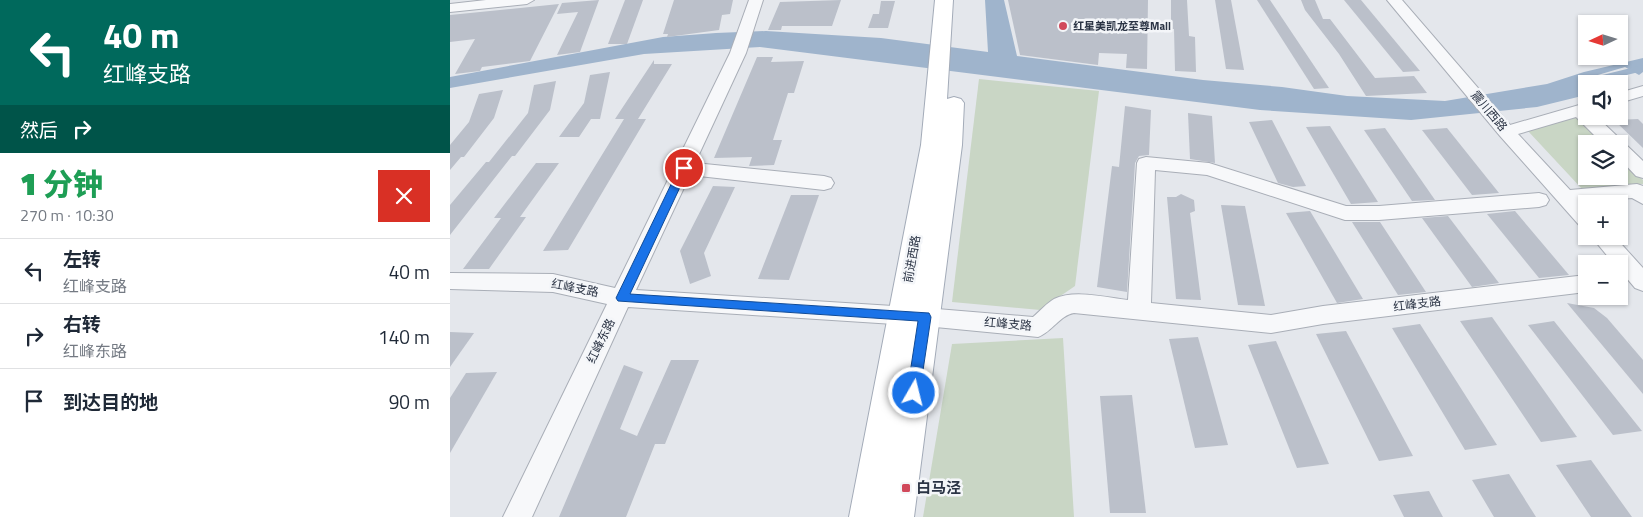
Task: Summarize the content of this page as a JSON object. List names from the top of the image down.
{
  "streets": {
    "main road": ["前进西路"],
    "street": ["震川西路", "红峰支路", "红峰东路"]
  },
  "crossings": [
    ["前进西路", "红峰支路"],
    ["红峰支路", "红峰东路"]
  ],
  "places": {
    "other": ["红星美凯龙至尊Mall"],
    "transit": ["白马泾"]
  },
  "north": "left",
  "page": {
    "turn": ["40 m", "红峰支路"],
    "map_buttons": ["+", "−"],
    "then": "然后",
    "heading": ["1 分钟", "270 m · 10:30"],
    "list": [
      {
        "name": "左转",
        "note": "红峰支路",
        "value": "40 m"
      },
      {
        "name": "右转",
        "note": "红峰东路",
        "value": "140 m"
      },
      {
        "name": "到达目的地",
        "value": "90 m"
      }
    ]
  }
}
